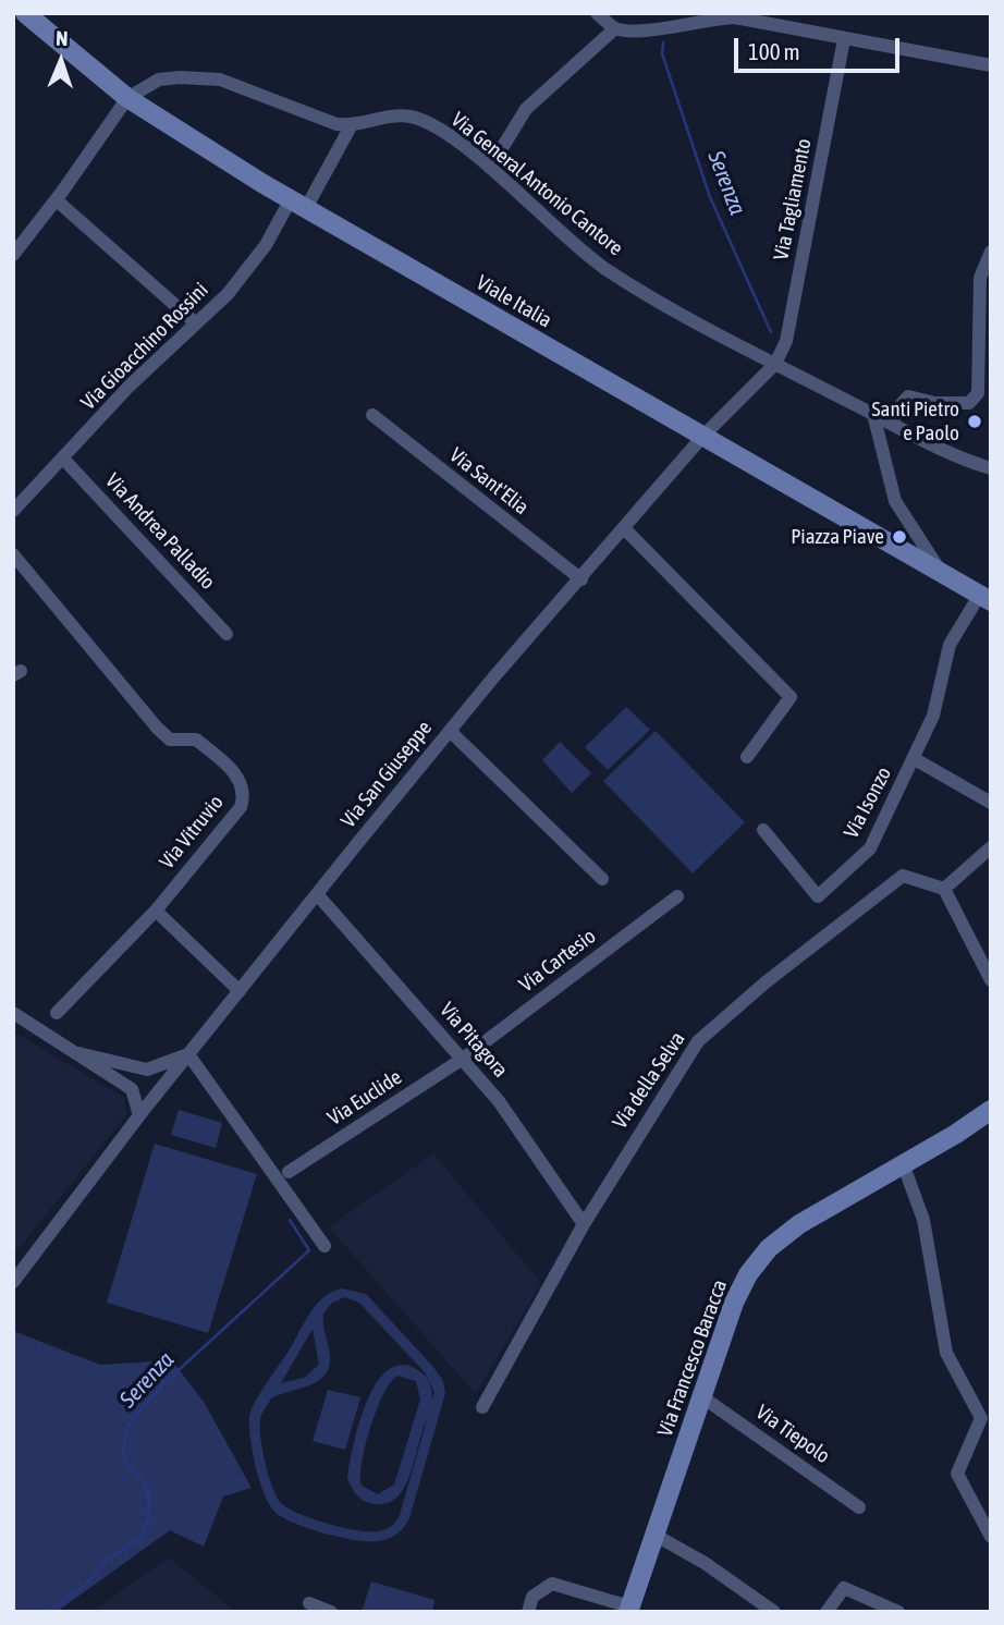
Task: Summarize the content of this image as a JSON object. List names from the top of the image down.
{
  "streets": {
    "street": [
      "Via General Antonio Cantore",
      "Via Tagliamento",
      "Viale Italia",
      "Via Gioacchino Rossini",
      "Via Sant'Elia",
      "Via Andrea Palladio",
      "Via San Giuseppe",
      "Via Isonzo",
      "Via Vitruvio",
      "Via Cartesio",
      "Via Pitagora",
      "Via della Selva",
      "Via Euclide",
      "Via Francesco Baracca",
      "Via Tiepolo"
    ]
  },
  "crossings": [
    ["Via General Antonio Cantore", "Via Tagliamento"],
    ["Via General Antonio Cantore", "Via Gioacchino Rossini"],
    ["Via General Antonio Cantore", "Via San Giuseppe"],
    ["Via Tagliamento", "Via San Giuseppe"],
    ["Viale Italia", "Via Gioacchino Rossini"],
    ["Viale Italia", "Via San Giuseppe"],
    ["Via Gioacchino Rossini", "Via Andrea Palladio"],
    ["Via Sant'Elia", "Via San Giuseppe"],
    ["Via San Giuseppe", "Via Pitagora"],
    ["Via Cartesio", "Via Pitagora"],
    ["Via Cartesio", "Via Euclide"],
    ["Via Pitagora", "Via della Selva"],
    ["Via Pitagora", "Via Euclide"],
    ["Via Francesco Baracca", "Via Tiepolo"]
  ],
  "water": ["Serenza"],
  "places": ["Santi Pietro e Paolo", "Piazza Piave"],
  "scale_bar": "100 m",
  "north": "top"
}
